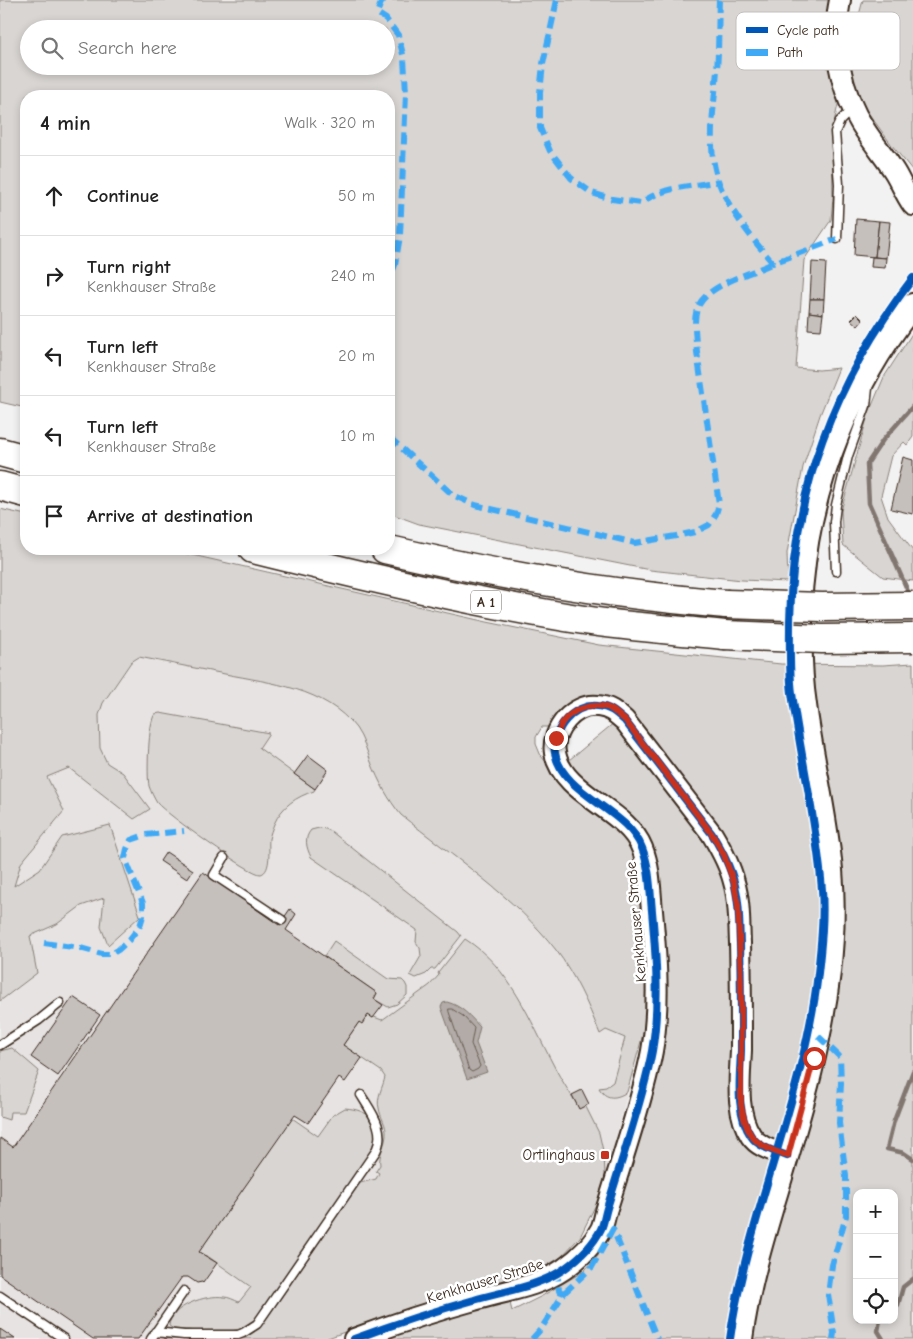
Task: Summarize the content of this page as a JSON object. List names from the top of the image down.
{
  "streets": {
    "highway": ["A 1"],
    "street": ["Kenkhauser Straße"]
  },
  "places": {
    "transit": ["Ortlinghaus"]
  },
  "legend": ["Cycle path", "Path"],
  "page": {
    "search": "Search here",
    "heading": ["4 min", "Walk · 320 m"],
    "list": [
      ["Continue", "50 m"],
      ["Turn right", "Kenkhauser Straße", "240 m"],
      ["Turn left", "Kenkhauser Straße", "20 m"],
      ["Turn left", "Kenkhauser Straße", "10 m"],
      "Arrive at destination"
    ],
    "map_buttons": ["+", "−"]
  }
}
